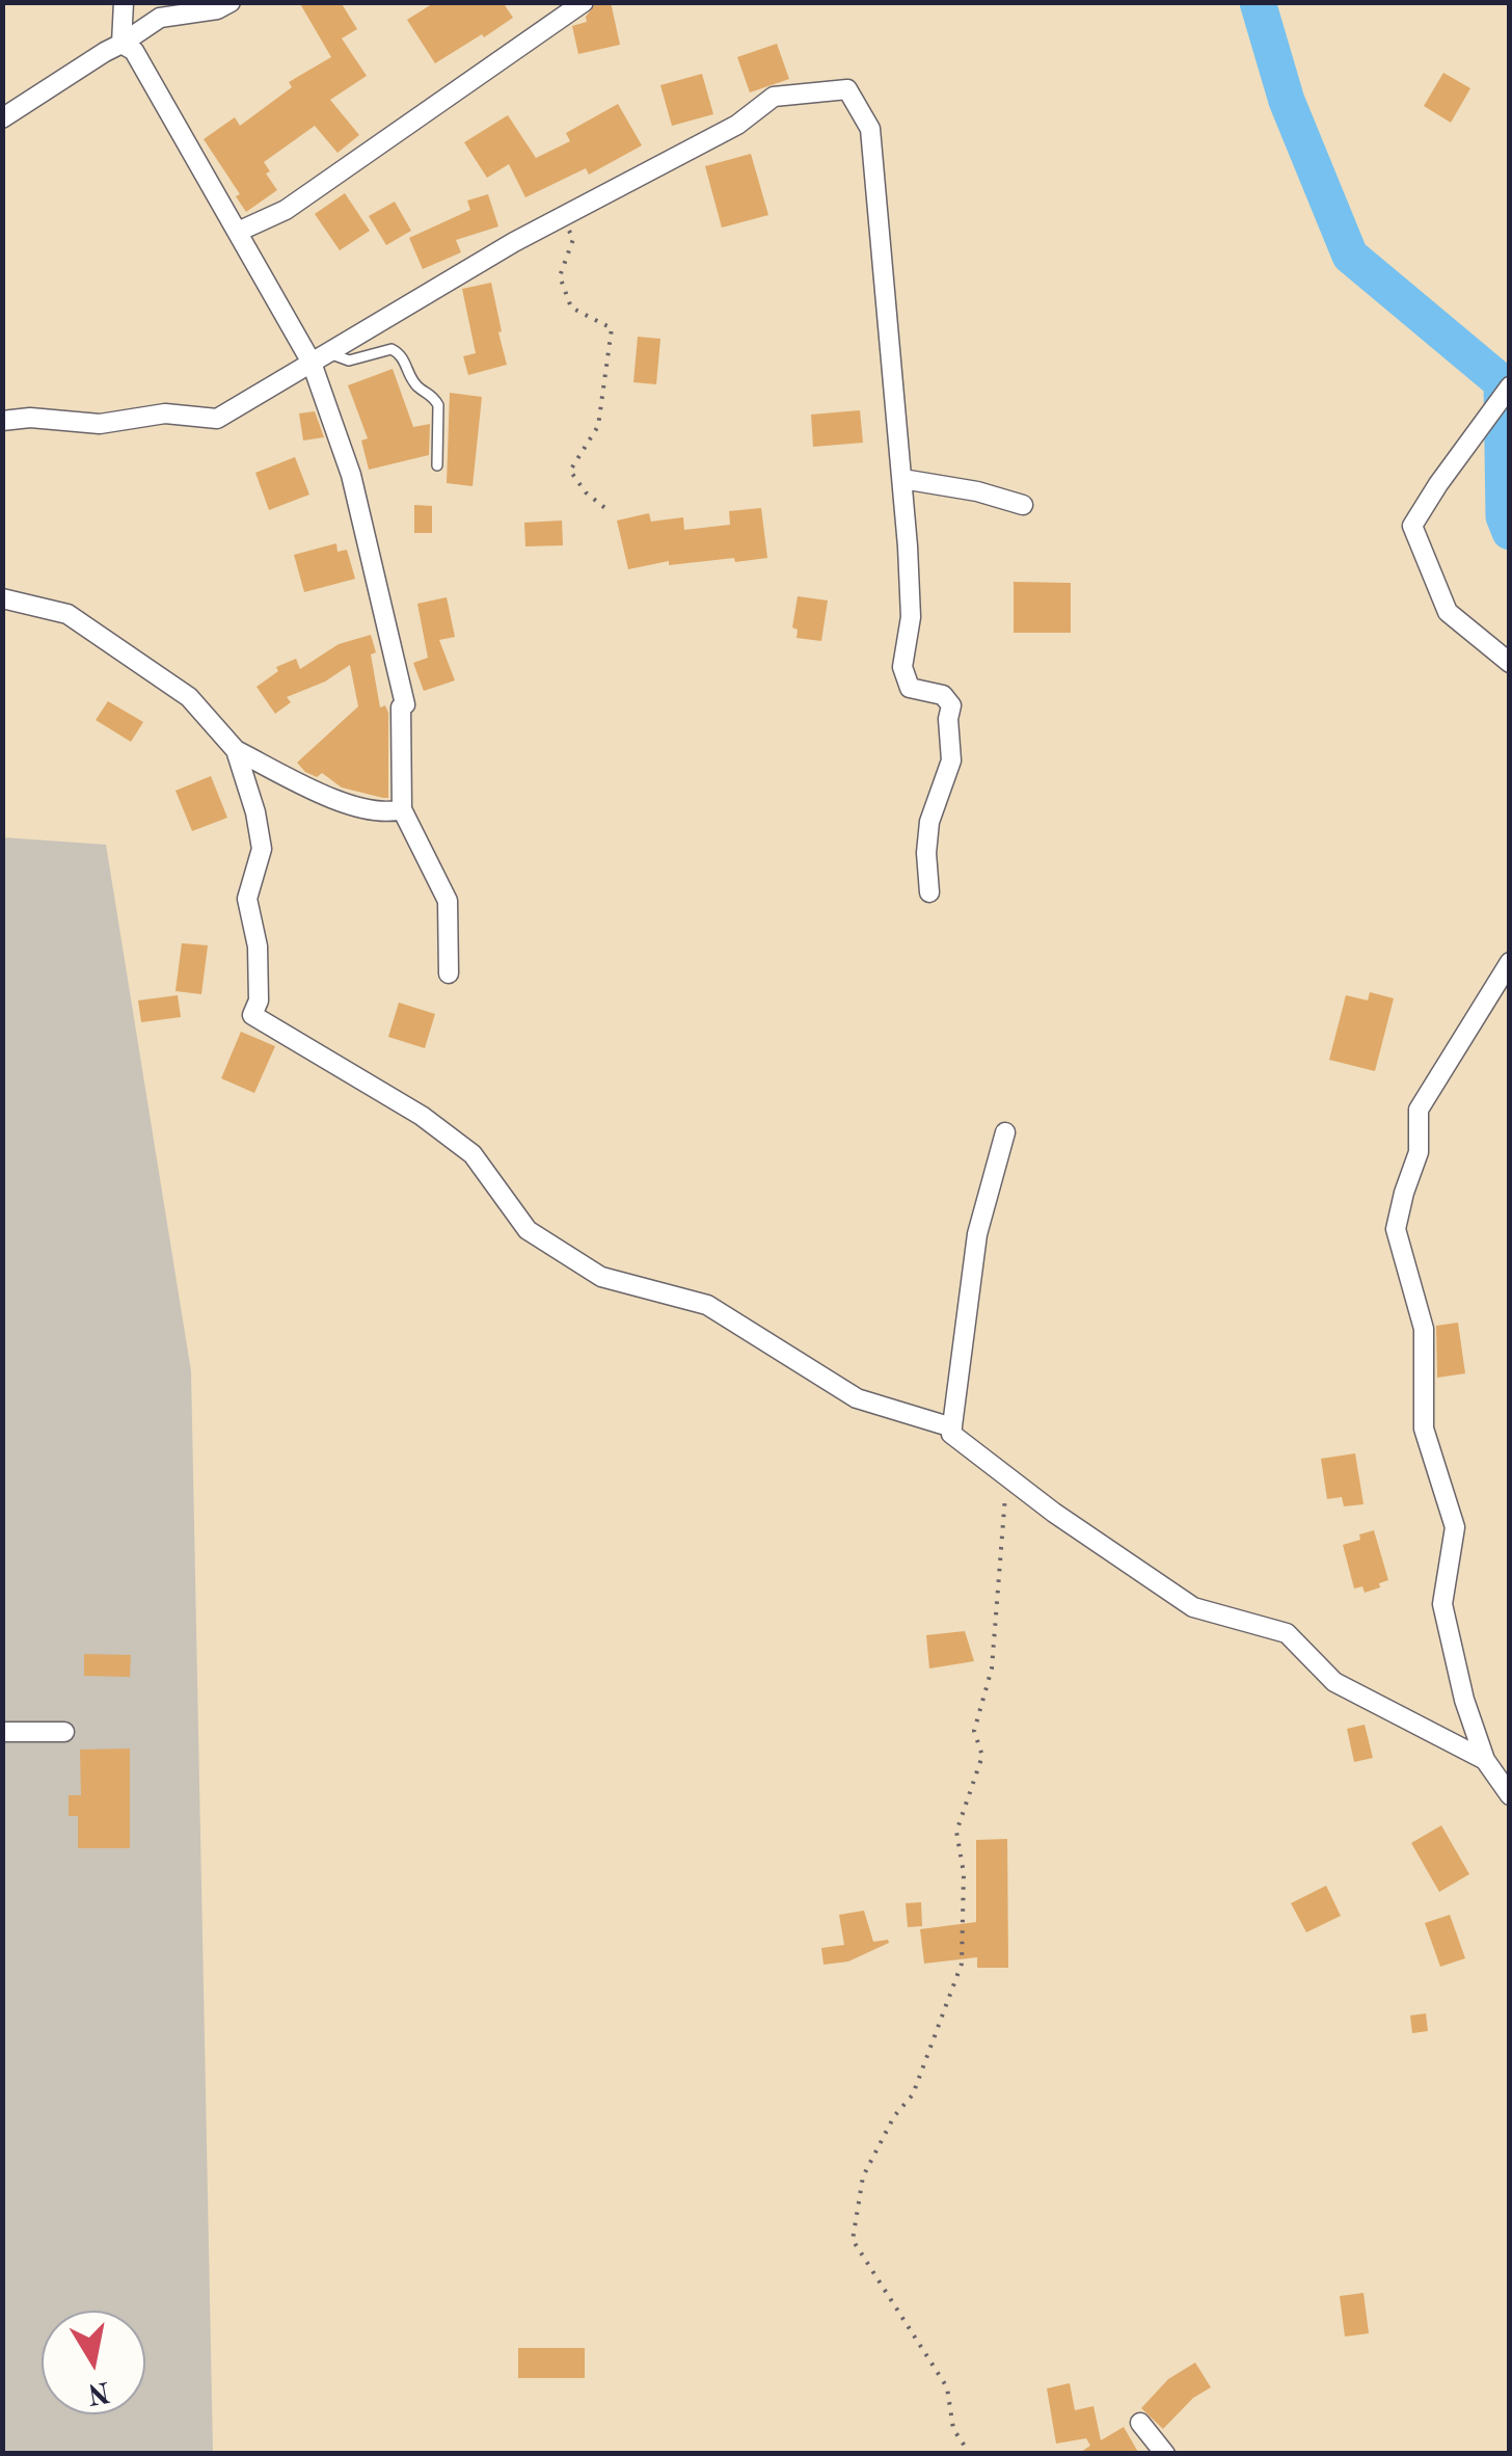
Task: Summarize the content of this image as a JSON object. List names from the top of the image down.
{
  "north": "bottom"
}
